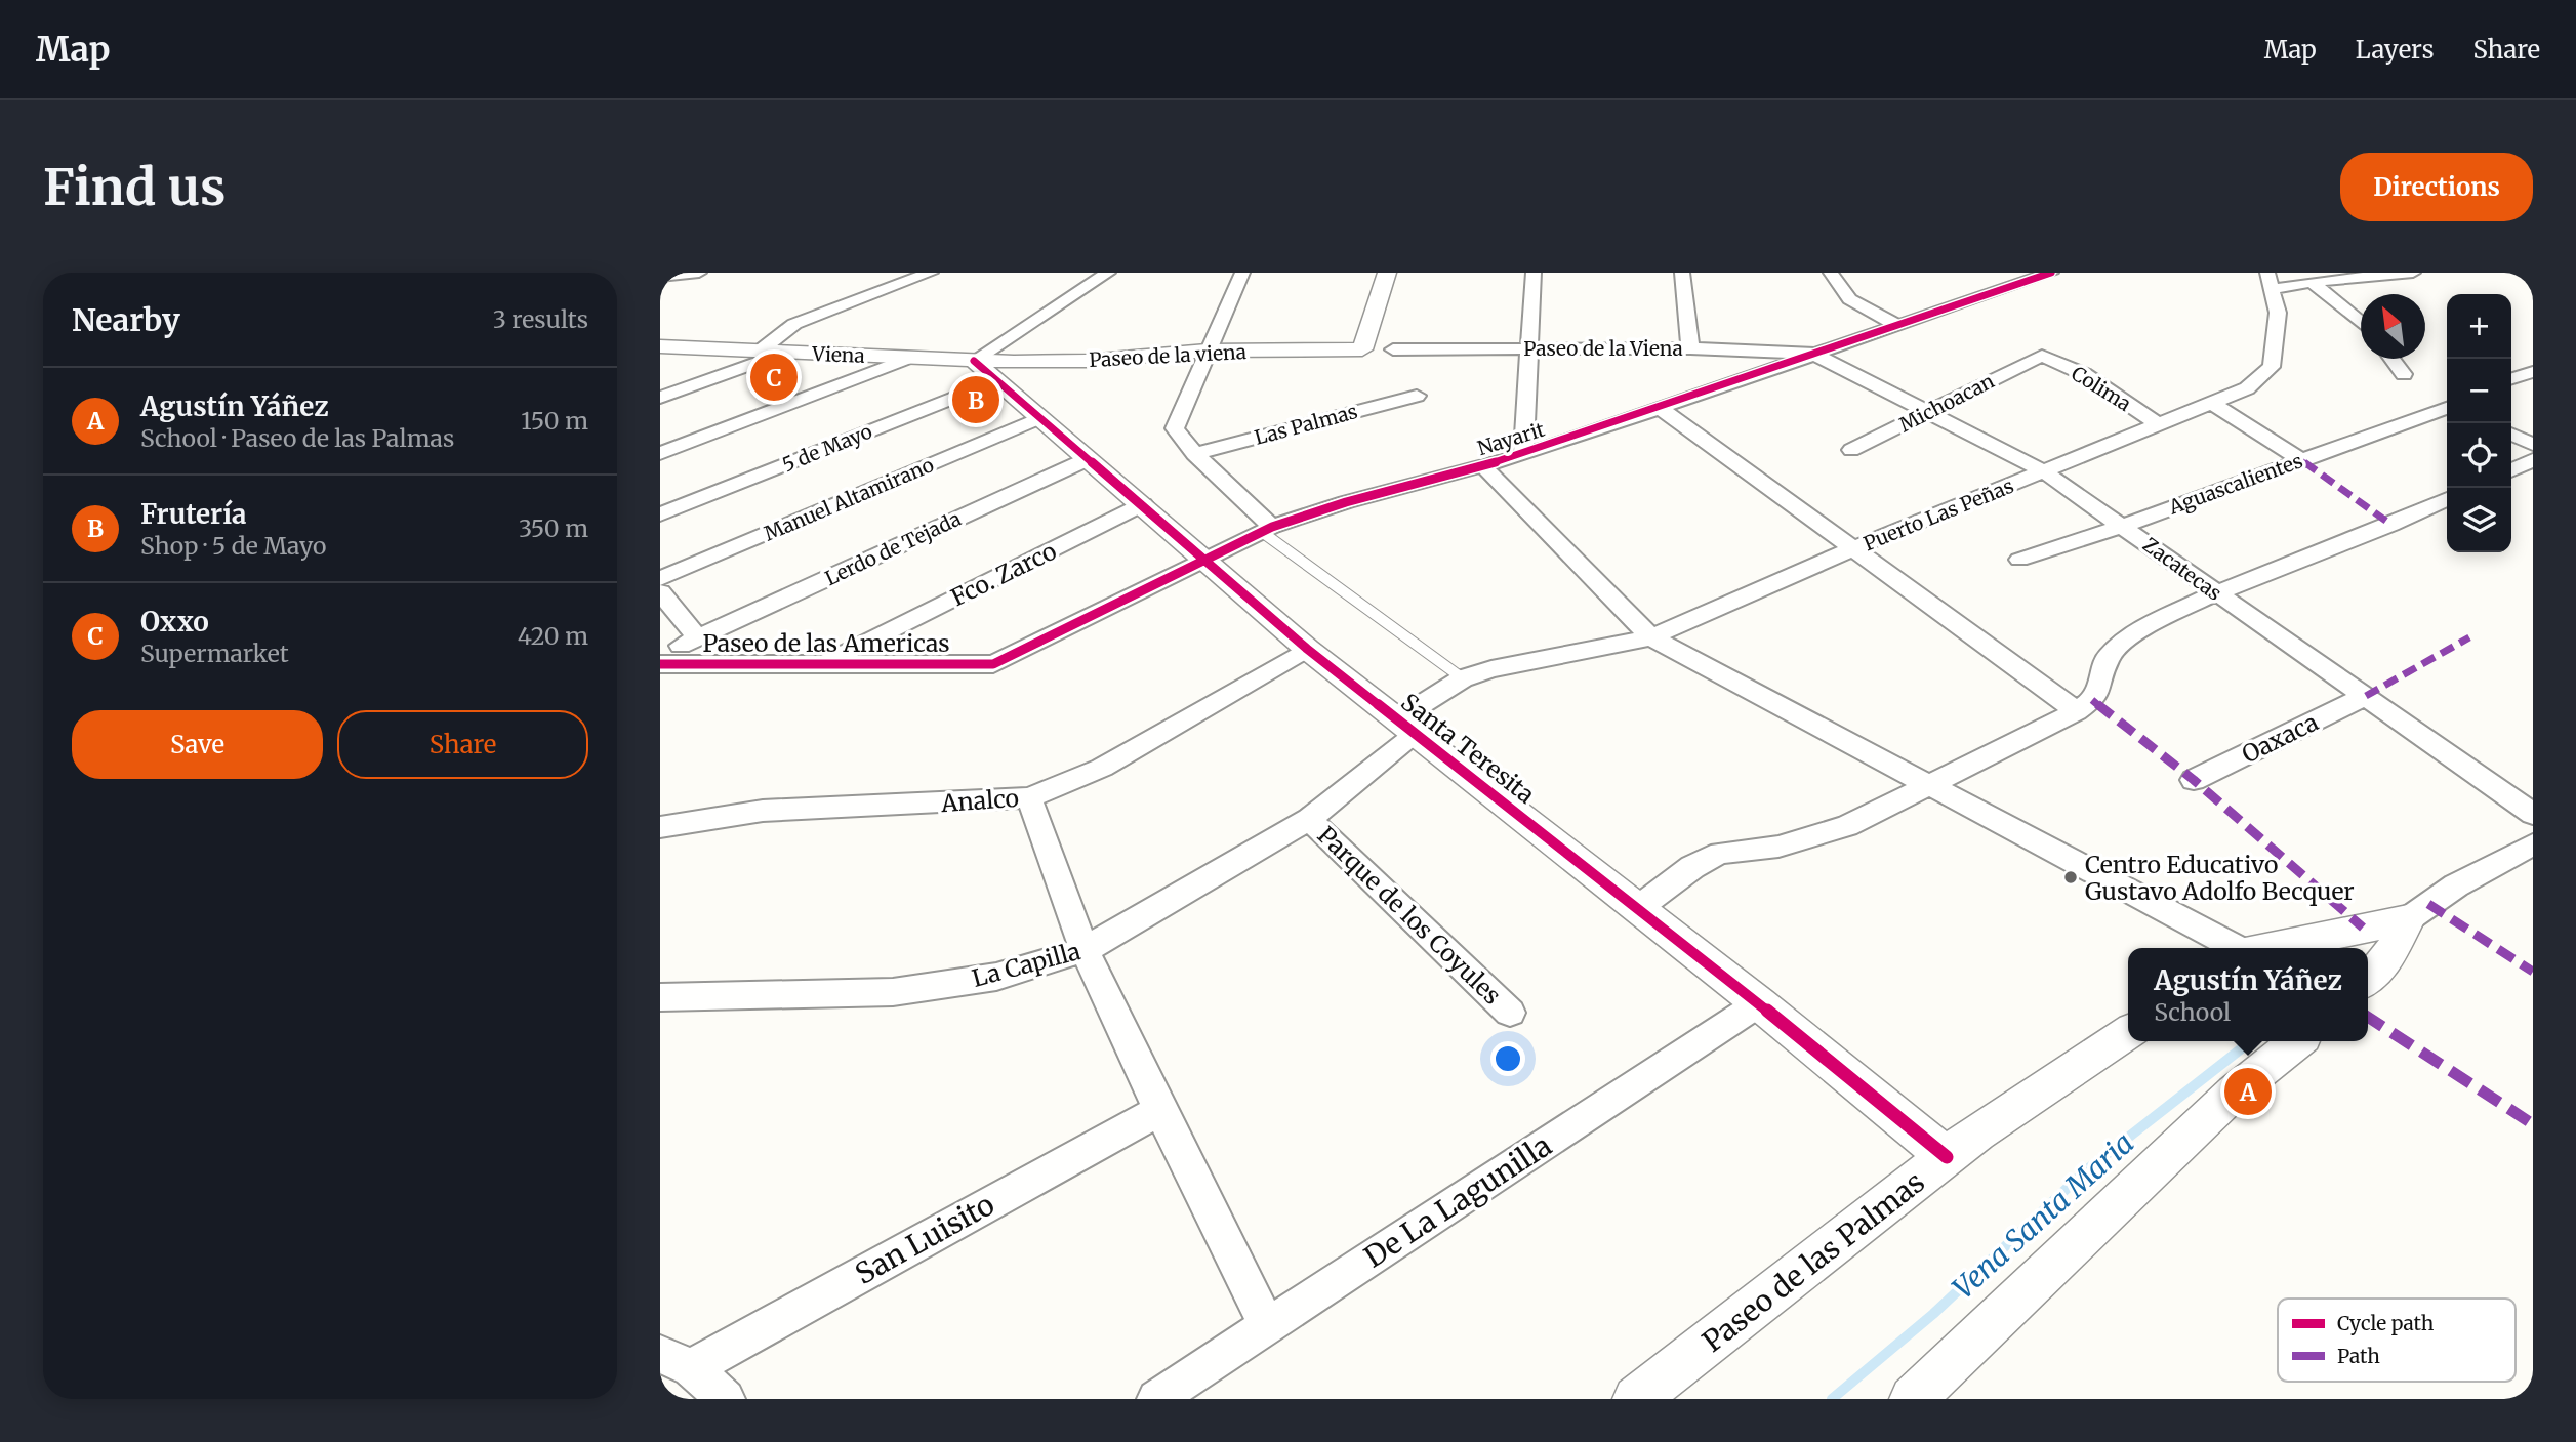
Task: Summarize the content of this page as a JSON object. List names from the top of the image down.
{
  "streets": {
    "street": [
      "Paseo de la Viena",
      "Viena",
      "Paseo de la viena",
      "Colima",
      "Michoacan",
      "Las Palmas",
      "Nayarit",
      "5 de Mayo",
      "Aguascalientes",
      "Manuel Altamirano",
      "Puerto Las Peñas",
      "Lerdo de Tejada",
      "Zacatecas",
      "Fco. Zarco",
      "Paseo de las Americas",
      "Oaxaca",
      "Santa Teresita",
      "Analco",
      "Parque de los Coyules",
      "La Capilla",
      "De La Lagunilla",
      "San Luisito",
      "Paseo de las Palmas"
    ]
  },
  "crossings": [
    ["Paseo de la Viena", "Nayarit"],
    ["Paseo de la Viena", "Zacatecas"],
    ["Viena", "Paseo de la viena"],
    ["Viena", "5 de Mayo"],
    ["Viena", "Santa Teresita"],
    ["Paseo de la viena", "5 de Mayo"],
    ["Paseo de la viena", "Santa Teresita"],
    ["Colima", "Michoacan"],
    ["Colima", "Puerto Las Peñas"],
    ["Michoacan", "Zacatecas"],
    ["Nayarit", "Zacatecas"],
    ["Nayarit", "Paseo de las Americas"],
    ["Nayarit", "Santa Teresita"],
    ["5 de Mayo", "Santa Teresita"],
    ["Aguascalientes", "Zacatecas"],
    ["Manuel Altamirano", "Santa Teresita"],
    ["Puerto Las Peñas", "Zacatecas"],
    ["Puerto Las Peñas", "Santa Teresita"],
    ["Puerto Las Peñas", "La Capilla"],
    ["Lerdo de Tejada", "Santa Teresita"],
    ["Zacatecas", "Oaxaca"],
    ["Fco. Zarco", "Paseo de las Americas"],
    ["Fco. Zarco", "Santa Teresita"],
    ["Santa Teresita", "Analco"],
    ["Santa Teresita", "La Capilla"],
    ["Santa Teresita", "De La Lagunilla"],
    ["Santa Teresita", "Paseo de las Palmas"],
    ["Parque de los Coyules", "La Capilla"]
  ],
  "water": ["Vena Santa Maria"],
  "places": ["Centro Educativo Gustavo Adolfo Becquer"],
  "legend": ["Cycle path", "Path"],
  "north": "top left",
  "page": {
    "header": "Map",
    "nav": ["Map", "Layers", "Share"],
    "buttons": [
      "Directions",
      ["Save", "Share"]
    ],
    "title": "Find us",
    "heading": ["Nearby", "3 results"],
    "map_buttons": ["+", "−"],
    "pins": ["C", "B", "A"],
    "list": [
      {
        "mark": "A",
        "name": "Agustín Yáñez",
        "note": "School · Paseo de las Palmas",
        "value": "150 m"
      },
      {
        "mark": "B",
        "name": "Frutería",
        "note": "Shop · 5 de Mayo",
        "value": "350 m"
      },
      {
        "mark": "C",
        "name": "Oxxo",
        "note": "Supermarket",
        "value": "420 m"
      }
    ],
    "popup": ["Agustín Yáñez", "School"]
  }
}
